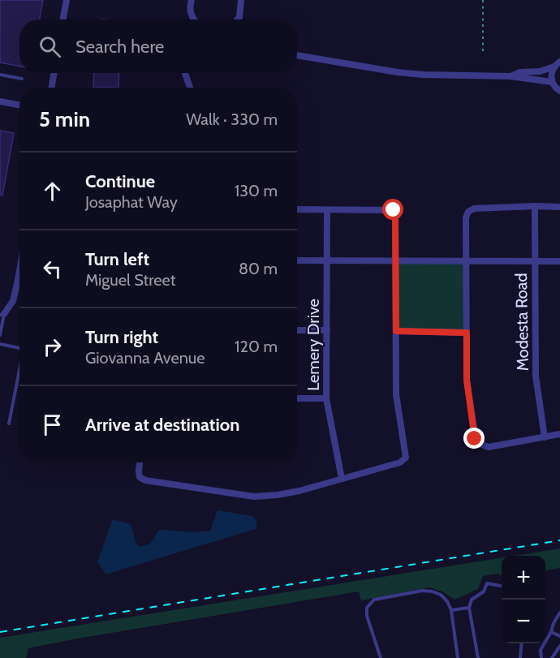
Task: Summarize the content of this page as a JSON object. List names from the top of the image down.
{
  "streets": {
    "street": ["Modesta Road", "Lemery Drive"]
  },
  "page": {
    "search": "Search here",
    "heading": ["5 min", "Walk · 330 m"],
    "list": [
      ["Continue", "Josaphat Way", "130 m"],
      ["Turn left", "Miguel Street", "80 m"],
      ["Turn right", "Giovanna Avenue", "120 m"],
      "Arrive at destination"
    ],
    "map_buttons": ["+", "−"]
  }
}
